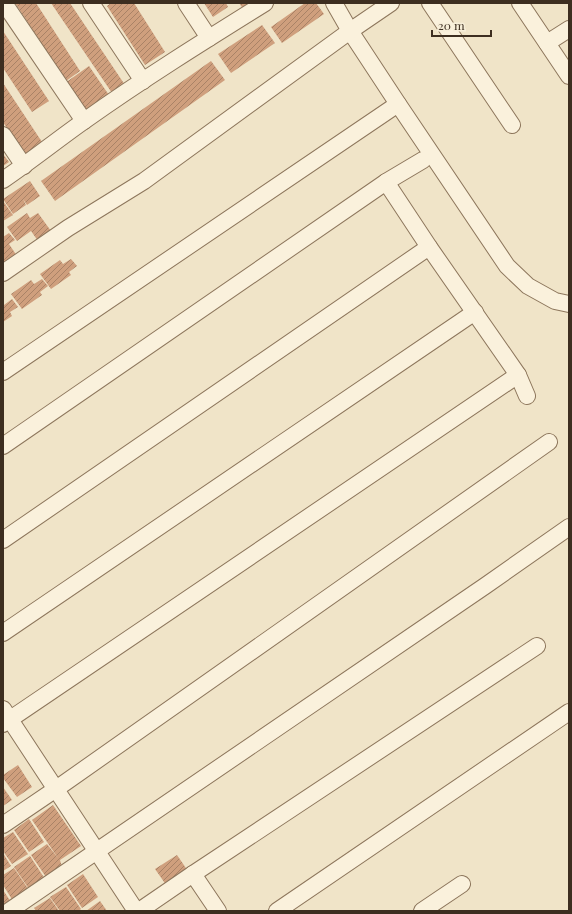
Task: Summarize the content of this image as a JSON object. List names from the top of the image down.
{
  "scale_bar": "20 m"
}
